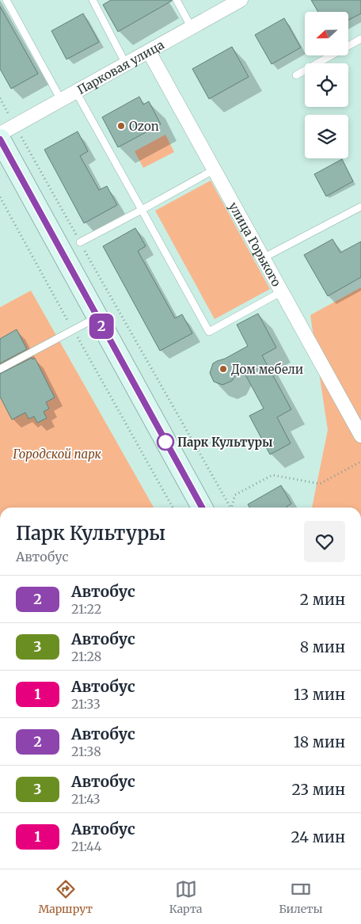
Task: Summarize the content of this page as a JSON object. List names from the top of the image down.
{
  "streets": {
    "street": ["Парковая улица", "улица Горького"]
  },
  "crossings": [
    ["Парковая улица", "улица Горького"]
  ],
  "parks": ["Городской парк"],
  "places": ["Ozon", "Дом мебели", "Парк Культуры"],
  "lines": ["bus line 2"],
  "north": "left",
  "page": {
    "on_map": "2",
    "heading": ["Парк Культуры", "Автобус"],
    "list": [
      {
        "mark": "2",
        "name": "Автобус",
        "note": "21:22",
        "value": "2 мин"
      },
      {
        "mark": "3",
        "name": "Автобус",
        "note": "21:28",
        "value": "8 мин"
      },
      {
        "mark": "1",
        "name": "Автобус",
        "note": "21:33",
        "value": "13 мин"
      },
      {
        "mark": "2",
        "name": "Автобус",
        "note": "21:38",
        "value": "18 мин"
      },
      {
        "mark": "3",
        "name": "Автобус",
        "note": "21:43",
        "value": "23 мин"
      },
      {
        "mark": "1",
        "name": "Автобус",
        "note": "21:44",
        "value": "24 мин"
      }
    ],
    "tabs": ["Маршрут", "Карта", "Билеты"]
  }
}
